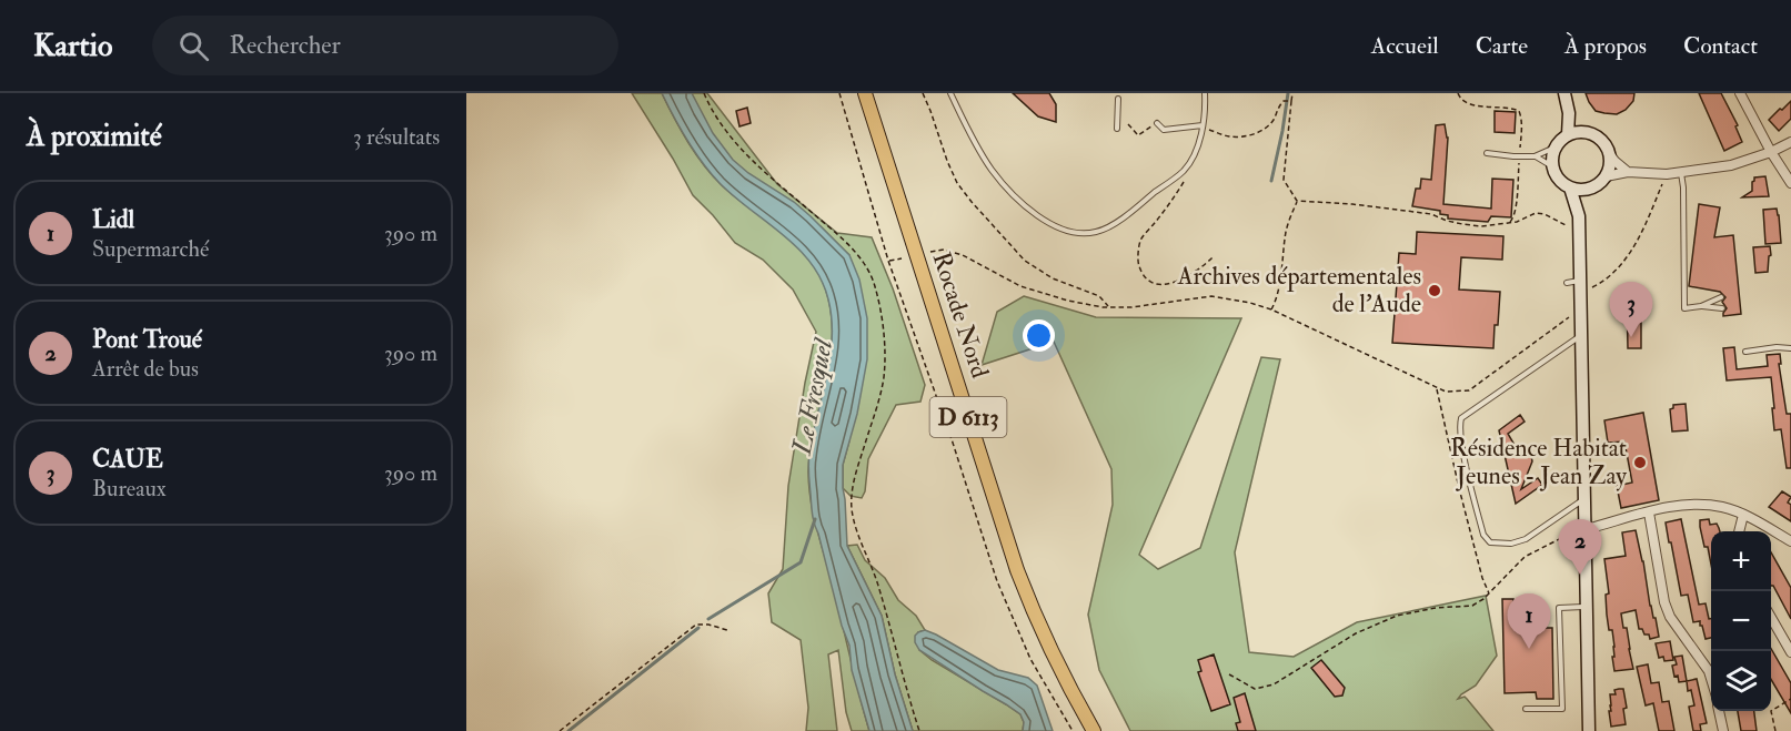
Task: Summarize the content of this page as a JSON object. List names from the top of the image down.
{
  "streets": {
    "main road": ["Rocade Nord", "D 6113"]
  },
  "water": ["Le Fresquel"],
  "places": ["Archives départementales de l'Aude", "Résidence Habitat Jeunes - Jean Zay"],
  "page": {
    "header": "Kartio",
    "search": "Rechercher",
    "nav": [
      "Accueil",
      "Carte",
      "À propos",
      "Contact"
    ],
    "heading": ["À proximité", "3 résultats"],
    "list": [
      {
        "mark": "1",
        "name": "Lidl",
        "note": "Supermarché",
        "value": "390 m"
      },
      {
        "mark": "2",
        "name": "Pont Troué",
        "note": "Arrêt de bus",
        "value": "390 m"
      },
      {
        "mark": "3",
        "name": "CAUE",
        "note": "Bureaux",
        "value": "390 m"
      }
    ],
    "pins": ["3", "2", "1"],
    "map_buttons": ["+", "−"]
  }
}
